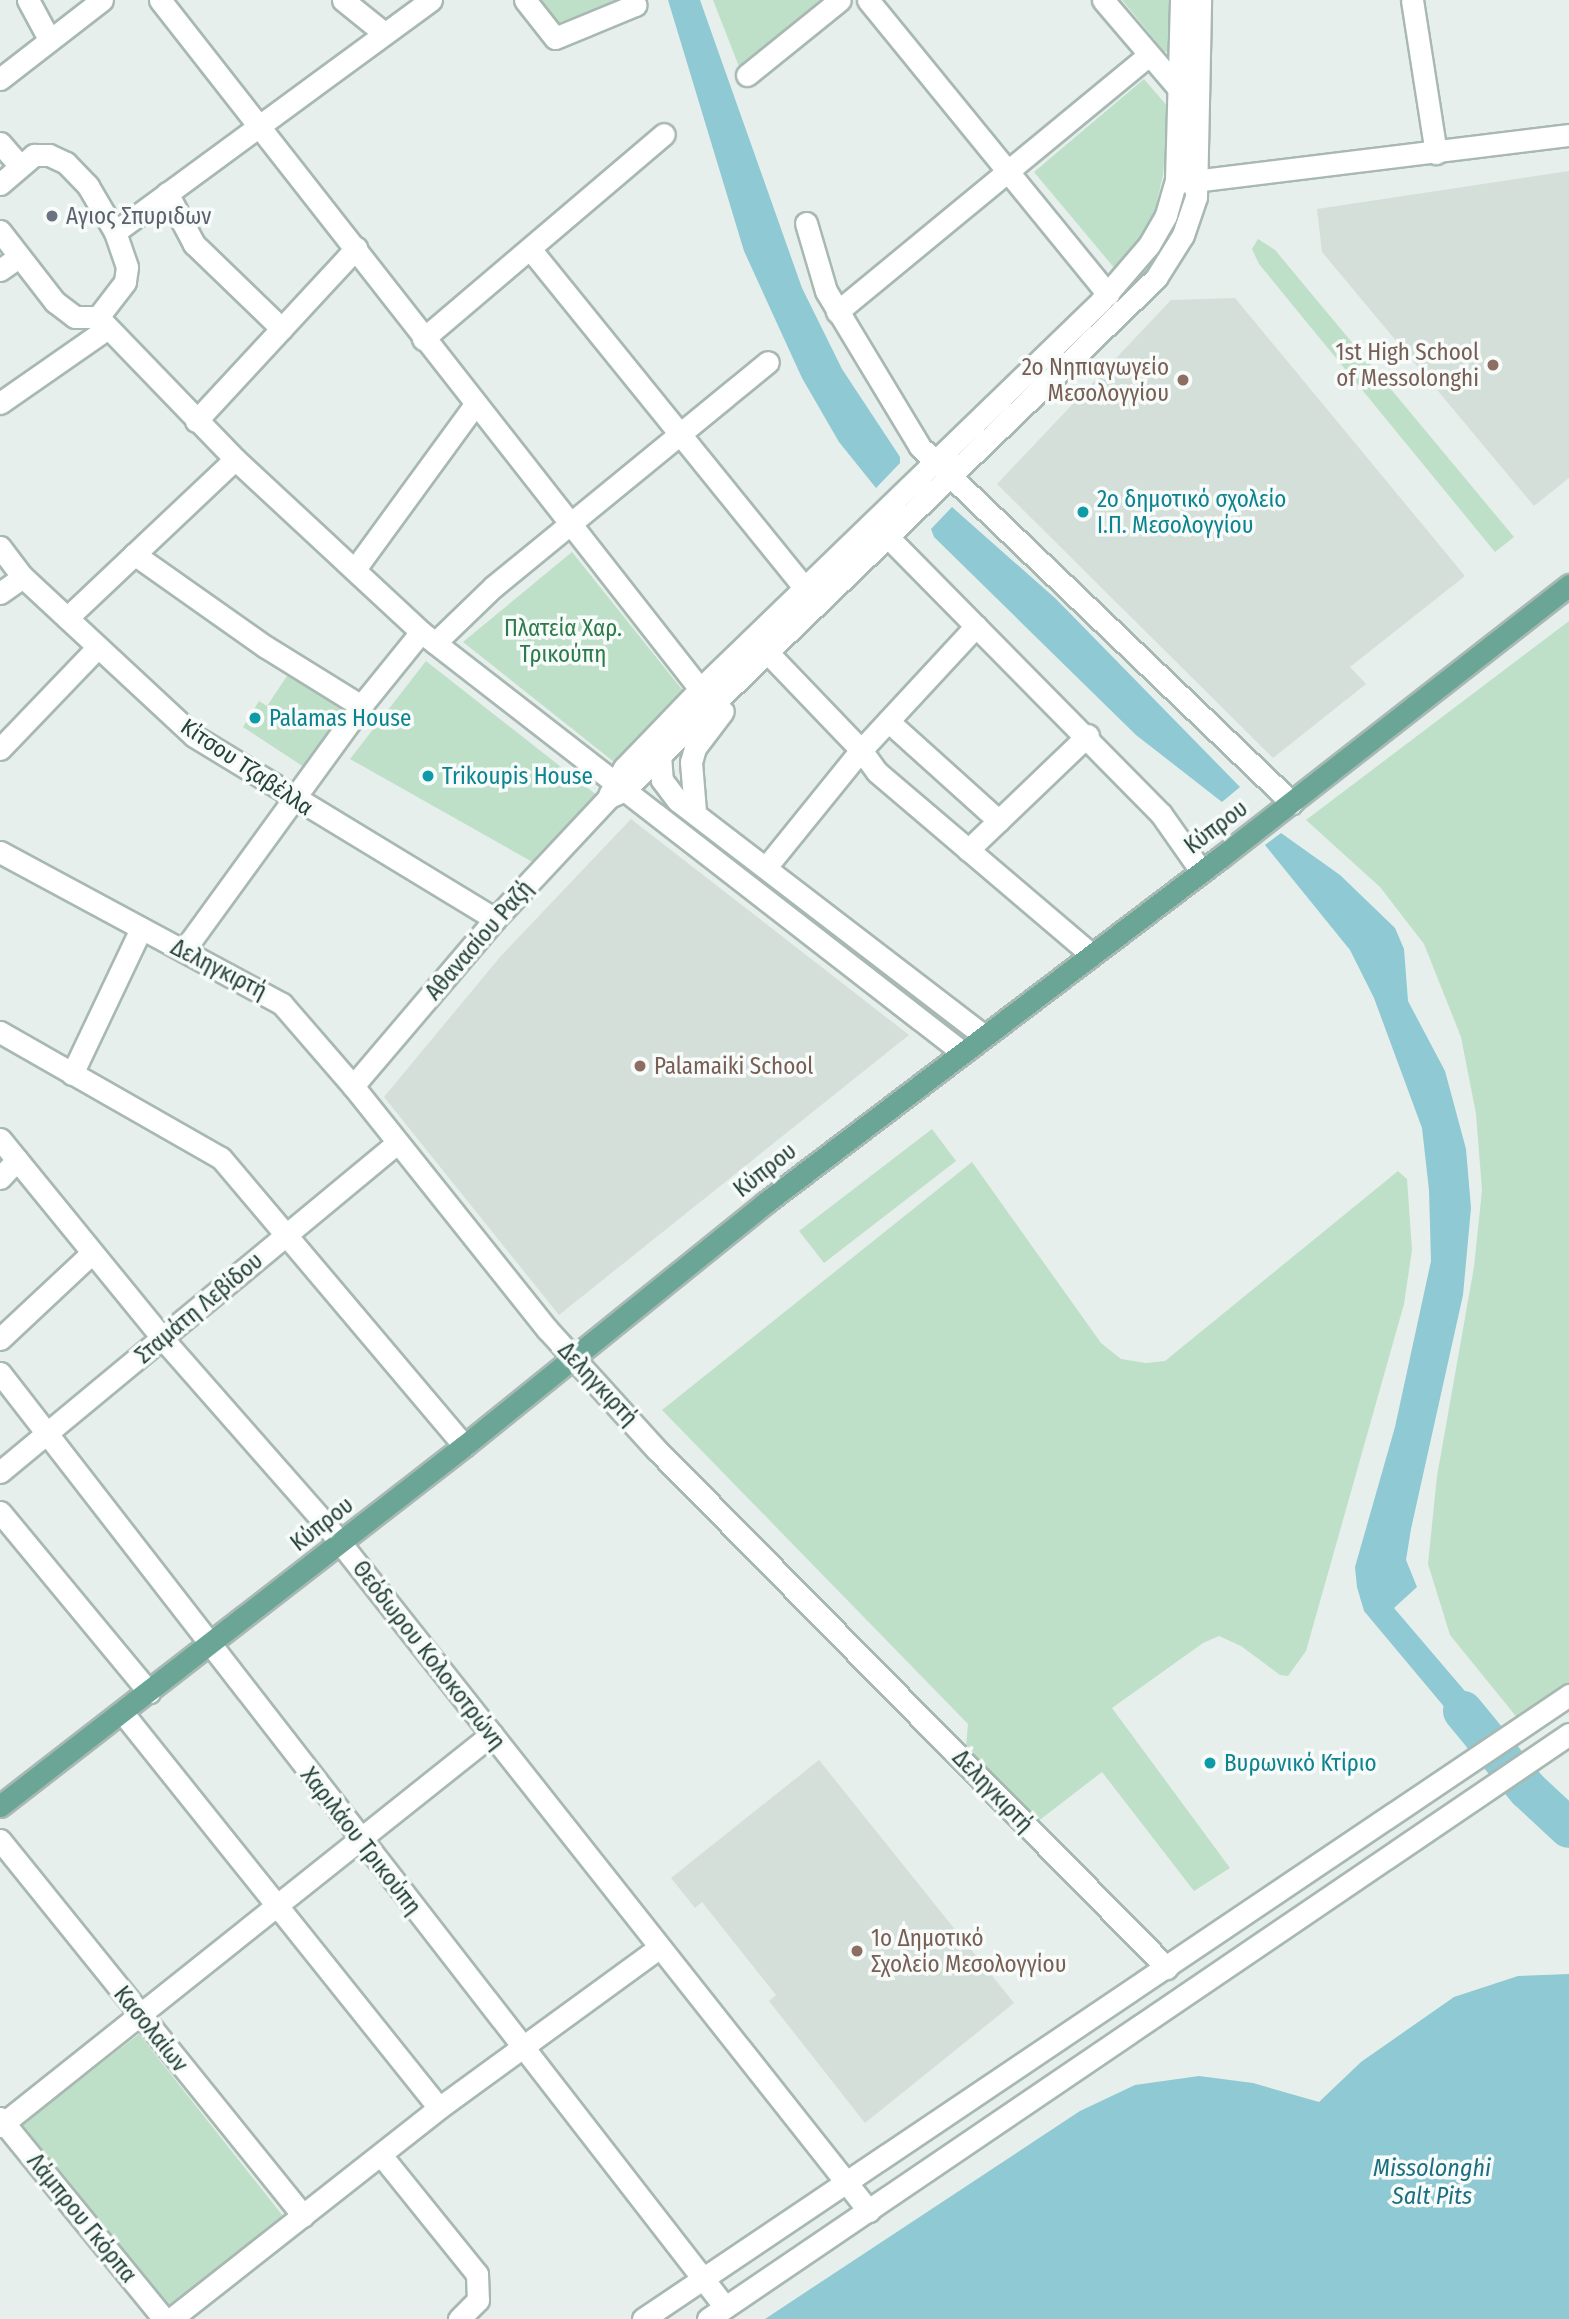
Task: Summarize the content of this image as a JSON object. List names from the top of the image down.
{
  "streets": {
    "main road": ["Κύπρου"],
    "street": [
      "Κίτσου Τζαβέλλα",
      "Αθανασίου Ραζή",
      "Δεληγκιρτή",
      "Σταμάτη Λεβίδου",
      "Θεόδωρου Κολοκοτρώνη",
      "Χαριλάου Τρικούπη",
      "Κασολαίων",
      "Λάμπρου Γκόρπα"
    ]
  },
  "crossings": [
    ["Κίτσου Τζαβέλλα", "Αθανασίου Ραζή"],
    ["Κύπρου", "Δεληγκιρτή"],
    ["Κύπρου", "Θεόδωρου Κολοκοτρώνη"],
    ["Κύπρου", "Χαριλάου Τρικούπη"],
    ["Αθανασίου Ραζή", "Δεληγκιρτή"],
    ["Δεληγκιρτή", "Σταμάτη Λεβίδου"],
    ["Σταμάτη Λεβίδου", "Θεόδωρου Κολοκοτρώνη"],
    ["Σταμάτη Λεβίδου", "Χαριλάου Τρικούπη"]
  ],
  "water": ["Missolonghi Salt Pits"],
  "parks": ["Πλατεία Χαρ. Τρικούπη"],
  "places": [
    "Αγιος Σπυριδων",
    "1st High School of Messolonghi",
    "2ο Νηπιαγωγείο Μεσολογγίου",
    "2ο δημοτικό σχολείο Ι.Π. Μεσολογγίου",
    "Palamas House",
    "Trikoupis House",
    "Palamaiki School",
    "Βυρωνικό Κτίριο",
    "1ο Δημοτικό Σχολείο Μεσολογγίου"
  ]
}
